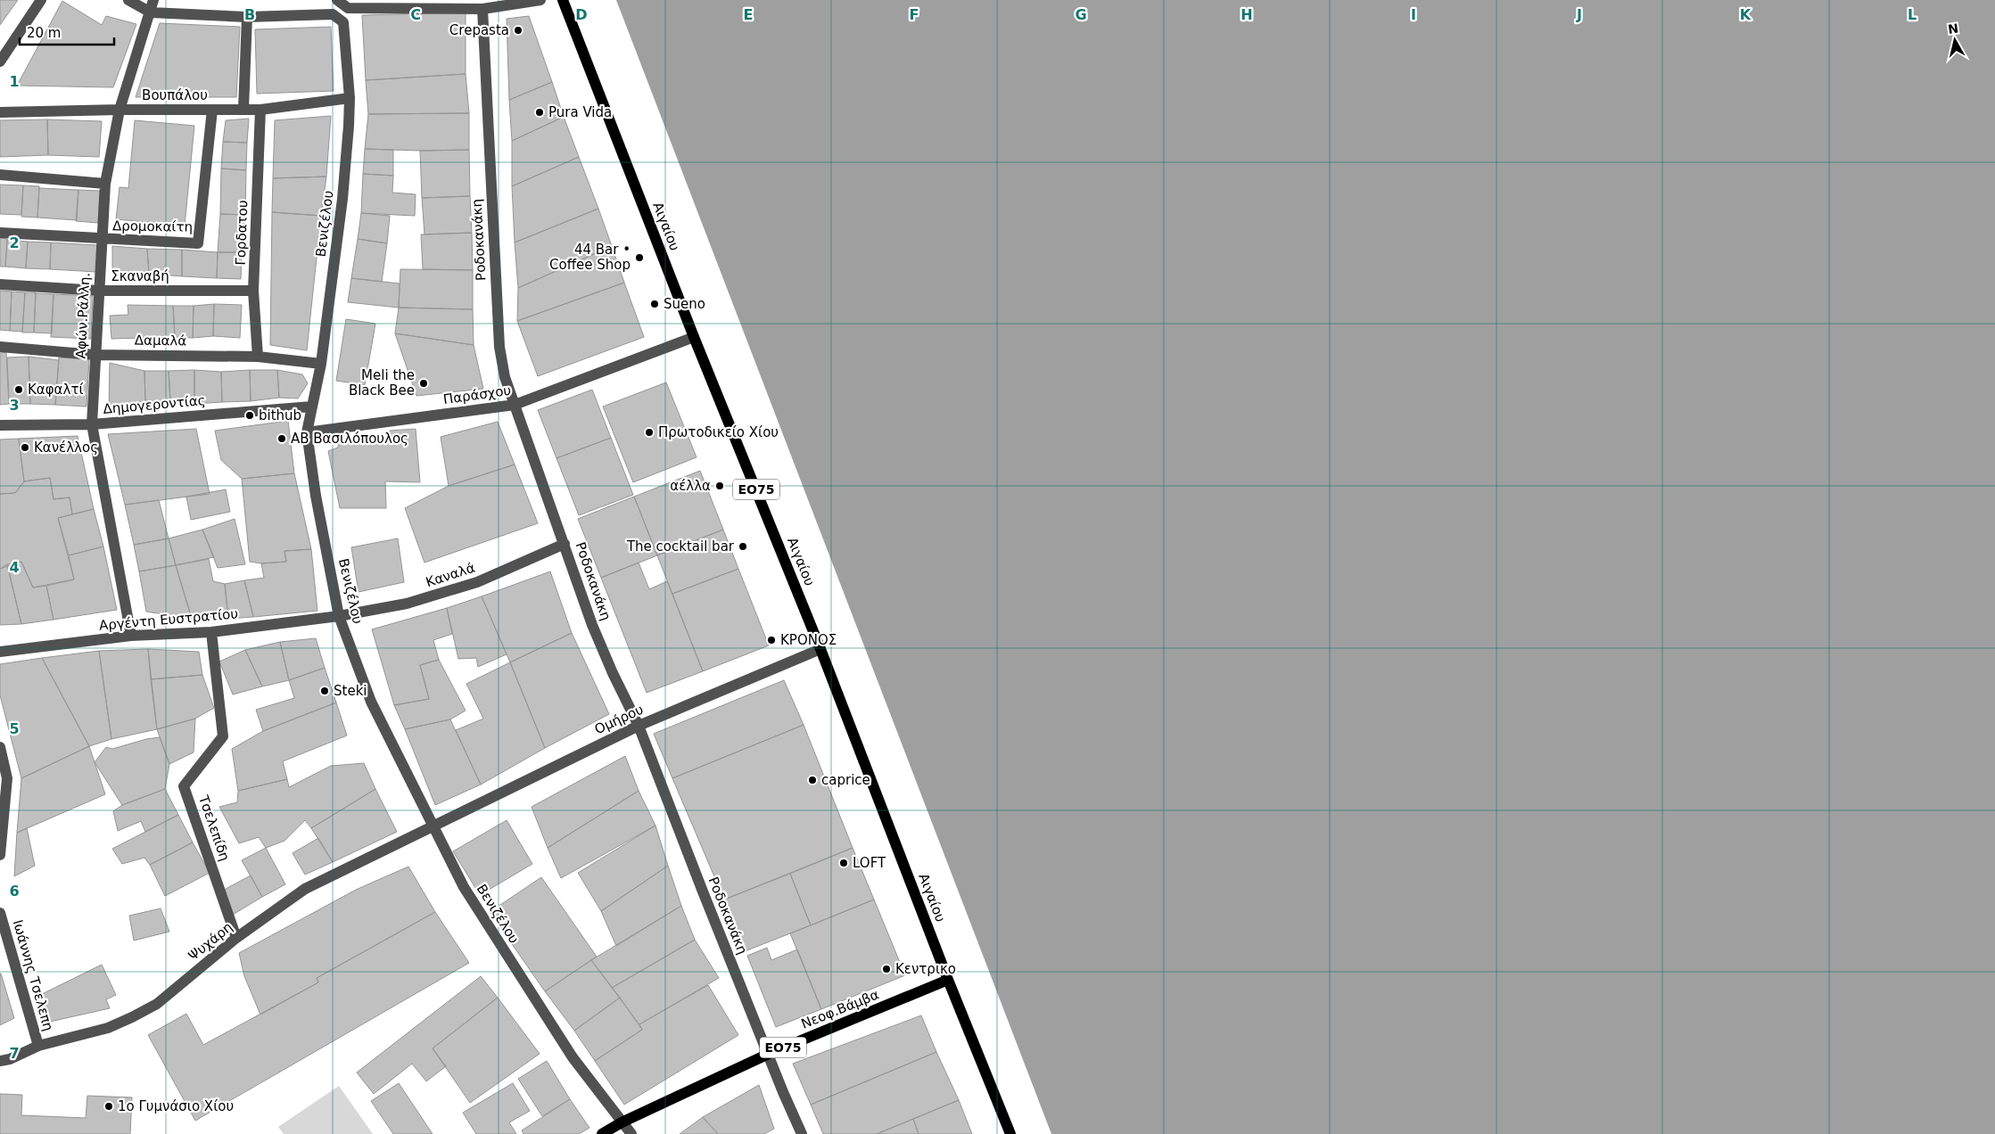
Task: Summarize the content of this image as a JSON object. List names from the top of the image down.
{
  "streets": {
    "main road": ["Αιγαίου", "ΕΟ75", "Νεοφ.Βάμβα"],
    "street": [
      "Βουπάλου",
      "Βενιζέλου",
      "Δρομοκαίτη",
      "Γορδατου",
      "Ροδοκανάκη",
      "Σκαναβή",
      "Αφών.Ράλλη.",
      "Δαμαλά",
      "Παράσχου",
      "Δημογεροντίας",
      "Καναλά",
      "Αργέντη Ευστρατίου",
      "Ομήρου",
      "Τσελεπίδη",
      "Ψυχάρη",
      "Ιωάννης Τσελεπη"
    ]
  },
  "crossings": [
    ["Βουπάλου", "Βενιζέλου"],
    ["Βουπάλου", "Δρομοκαίτη"],
    ["Βουπάλου", "Γορδατου"],
    ["Βουπάλου", "Αφών.Ράλλη."],
    ["Βενιζέλου", "Δαμαλά"],
    ["Βενιζέλου", "Παράσχου"],
    ["Βενιζέλου", "Δημογεροντίας"],
    ["Βενιζέλου", "ΕΟ75"],
    ["Βενιζέλου", "Καναλά"],
    ["Βενιζέλου", "Αργέντη Ευστρατίου"],
    ["Βενιζέλου", "Ομήρου"],
    ["Βενιζέλου", "Ψυχάρη"],
    ["Βενιζέλου", "Νεοφ.Βάμβα"],
    ["Δρομοκαίτη", "Αφών.Ράλλη."],
    ["Αιγαίου", "Παράσχου"],
    ["Αιγαίου", "Ομήρου"],
    ["Αιγαίου", "Νεοφ.Βάμβα"],
    ["Γορδατου", "Σκαναβή"],
    ["Γορδατου", "Δαμαλά"],
    ["Ροδοκανάκη", "Παράσχου"],
    ["Ροδοκανάκη", "Καναλά"],
    ["Ροδοκανάκη", "Ομήρου"],
    ["Ροδοκανάκη", "Νεοφ.Βάμβα"],
    ["Σκαναβή", "Αφών.Ράλλη."],
    ["Αφών.Ράλλη.", "Δαμαλά"],
    ["Αφών.Ράλλη.", "Δημογεροντίας"],
    ["Αφών.Ράλλη.", "Αργέντη Ευστρατίου"],
    ["ΕΟ75", "Νεοφ.Βάμβα"],
    ["Καναλά", "Αργέντη Ευστρατίου"],
    ["Αργέντη Ευστρατίου", "Τσελεπίδη"],
    ["Ομήρου", "Ψυχάρη"],
    ["Τσελεπίδη", "Ψυχάρη"],
    ["Ψυχάρη", "Ιωάννης Τσελεπη"]
  ],
  "places": [
    "Crepasta",
    "Pura Vida",
    "44 Bar • Coffee Shop",
    "Sueno",
    "Meli the Black Bee",
    "Καφαλτί",
    "bithub",
    "Πρωτοδικείο Χίου",
    "ΑΒ Βασιλόπουλος",
    "Κανέλλος",
    "αέλλα",
    "The cocktail bar",
    "ΚΡΟΝΟΣ",
    "Steki",
    "caprice",
    "LOFT",
    "Κεντρικο",
    "1ο Γυμνάσιο Χίου"
  ],
  "scale_bar": "20 m",
  "north": "top",
  "grid": {
    "columns": [
      "B",
      "C",
      "D",
      "E",
      "F",
      "G",
      "H",
      "I",
      "J",
      "K",
      "L"
    ],
    "rows": [
      "1",
      "2",
      "3",
      "4",
      "5",
      "6",
      "7"
    ]
  }
}
